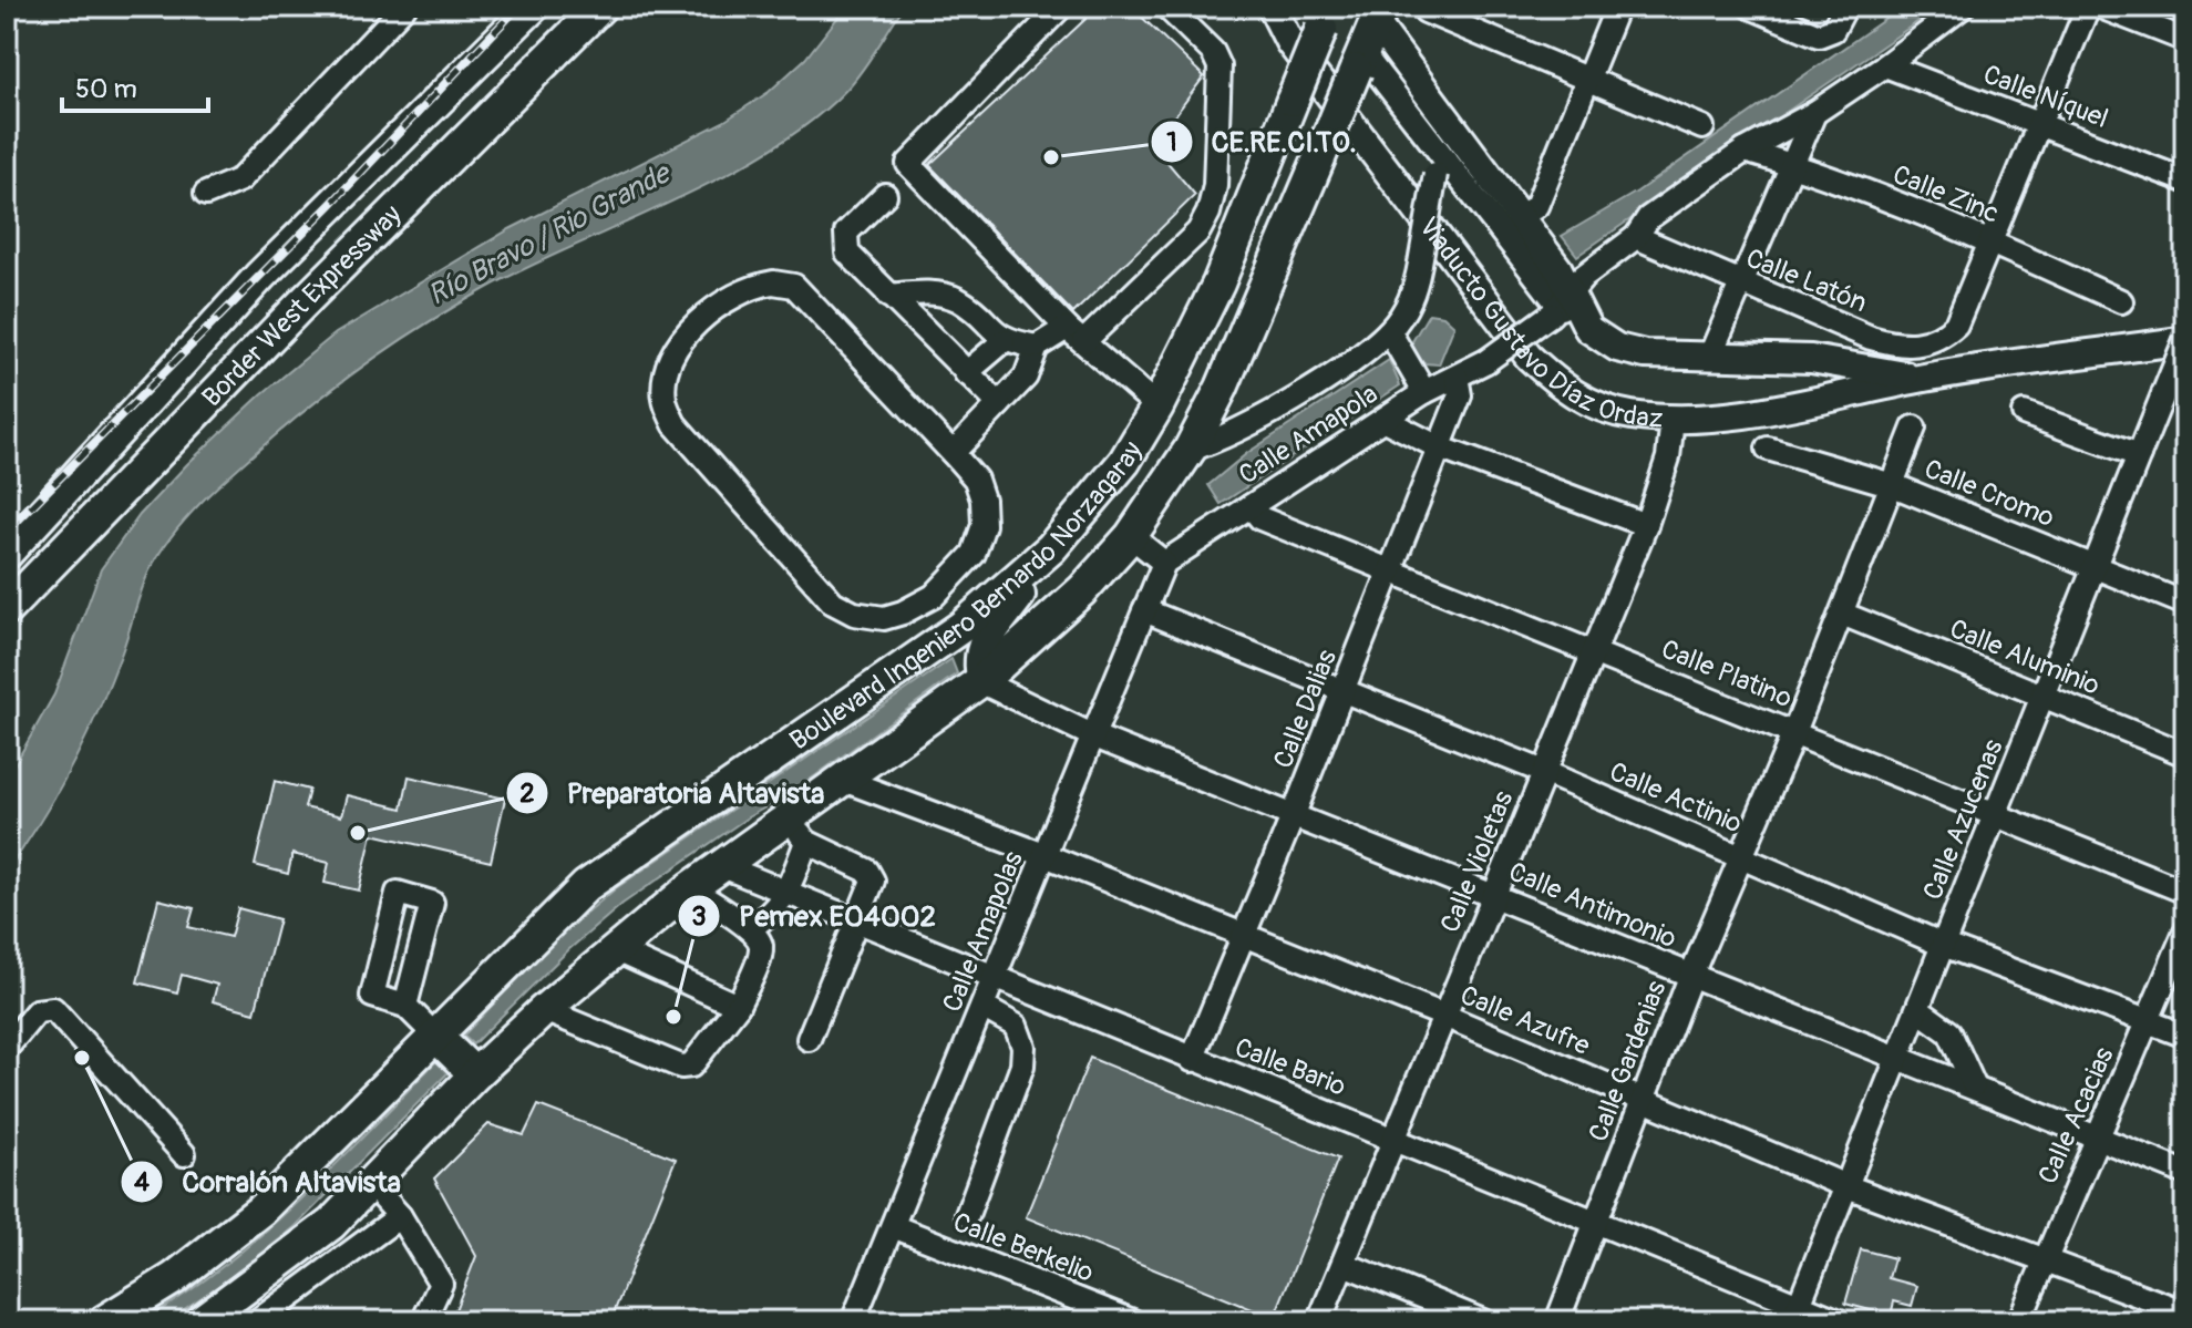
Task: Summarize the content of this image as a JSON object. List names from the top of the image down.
{
  "streets": {
    "highway": ["Border West Expressway", "Boulevard Ingeniero Bernardo Norzagaray"],
    "main road": ["Viaducto Gustavo Díaz Ordaz"],
    "street": [
      "Calle Níquel",
      "Calle Zinc",
      "Calle Latón",
      "Calle Amapola",
      "Calle Cromo",
      "Calle Aluminio",
      "Calle Platino",
      "Calle Dalias",
      "Calle Actinio",
      "Calle Azucenas",
      "Calle Violetas",
      "Calle Antimonio",
      "Calle Amapolas",
      "Calle Azufre",
      "Calle Gardenias",
      "Calle Bario",
      "Calle Acacias",
      "Calle Berkelio"
    ]
  },
  "crossings": [
    ["Calle Níquel", "Calle Amapola"],
    ["Calle Zinc", "Calle Latón"],
    ["Calle Zinc", "Calle Amapola"],
    ["Calle Latón", "Calle Amapola"],
    ["Viaducto Gustavo Díaz Ordaz", "Calle Amapola"],
    ["Viaducto Gustavo Díaz Ordaz", "Boulevard Ingeniero Bernardo Norzagaray"],
    ["Viaducto Gustavo Díaz Ordaz", "Calle Azucenas"],
    ["Viaducto Gustavo Díaz Ordaz", "Calle Violetas"],
    ["Calle Amapola", "Calle Platino"],
    ["Calle Amapola", "Calle Dalias"],
    ["Calle Amapola", "Calle Amapolas"],
    ["Calle Cromo", "Calle Azucenas"],
    ["Calle Cromo", "Calle Gardenias"],
    ["Boulevard Ingeniero Bernardo Norzagaray", "Calle Antimonio"],
    ["Boulevard Ingeniero Bernardo Norzagaray", "Calle Azufre"],
    ["Boulevard Ingeniero Bernardo Norzagaray", "Calle Bario"],
    ["Calle Aluminio", "Calle Azucenas"],
    ["Calle Aluminio", "Calle Gardenias"],
    ["Calle Platino", "Calle Dalias"],
    ["Calle Platino", "Calle Azucenas"],
    ["Calle Platino", "Calle Violetas"],
    ["Calle Platino", "Calle Gardenias"],
    ["Calle Dalias", "Calle Actinio"],
    ["Calle Dalias", "Calle Antimonio"],
    ["Calle Dalias", "Calle Azufre"],
    ["Calle Dalias", "Calle Bario"],
    ["Calle Actinio", "Calle Azucenas"],
    ["Calle Actinio", "Calle Violetas"],
    ["Calle Actinio", "Calle Amapolas"],
    ["Calle Actinio", "Calle Gardenias"],
    ["Calle Actinio", "Calle Acacias"],
    ["Calle Azucenas", "Calle Antimonio"],
    ["Calle Azucenas", "Calle Azufre"],
    ["Calle Azucenas", "Calle Bario"],
    ["Calle Violetas", "Calle Antimonio"],
    ["Calle Violetas", "Calle Azufre"],
    ["Calle Violetas", "Calle Bario"],
    ["Calle Antimonio", "Calle Amapolas"],
    ["Calle Antimonio", "Calle Gardenias"],
    ["Calle Antimonio", "Calle Acacias"],
    ["Calle Amapolas", "Calle Azufre"],
    ["Calle Amapolas", "Calle Bario"],
    ["Calle Amapolas", "Calle Berkelio"],
    ["Calle Azufre", "Calle Gardenias"],
    ["Calle Azufre", "Calle Acacias"],
    ["Calle Gardenias", "Calle Bario"]
  ],
  "water": ["Río Bravo / Rio Grande"],
  "places": [
    "CE.RE.CI.TO.",
    "Preparatoria Altavista",
    "Pemex E04002",
    "Corralón Altavista"
  ],
  "scale_bar": "50 m"
}
